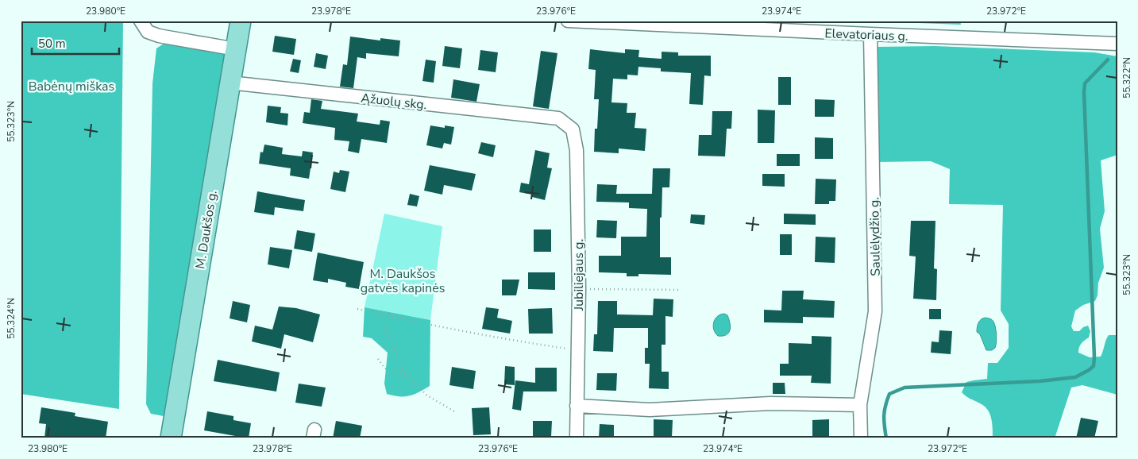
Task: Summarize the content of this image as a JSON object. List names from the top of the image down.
{
  "streets": {
    "main road": ["M. Daukšos g."],
    "street": [
      "Elevatoriaus g.",
      "Ąžuolų skg.",
      "Saulėlydžio g.",
      "Jubiliejaus g."
    ]
  },
  "crossings": [
    ["Elevatoriaus g.", "Saulėlydžio g."],
    ["Ąžuolų skg.", "M. Daukšos g."],
    ["Ąžuolų skg.", "Jubiliejaus g."]
  ],
  "parks": ["Babėnų miškas", "M. Daukšos gatvės kapinės"],
  "scale_bar": "50 m",
  "coordinates": [
    "23.980°E",
    "23.978°E",
    "23.976°E",
    "23.974°E",
    "23.972°E",
    "55.322°N",
    "55.323°N",
    "55.324°N"
  ]
}
